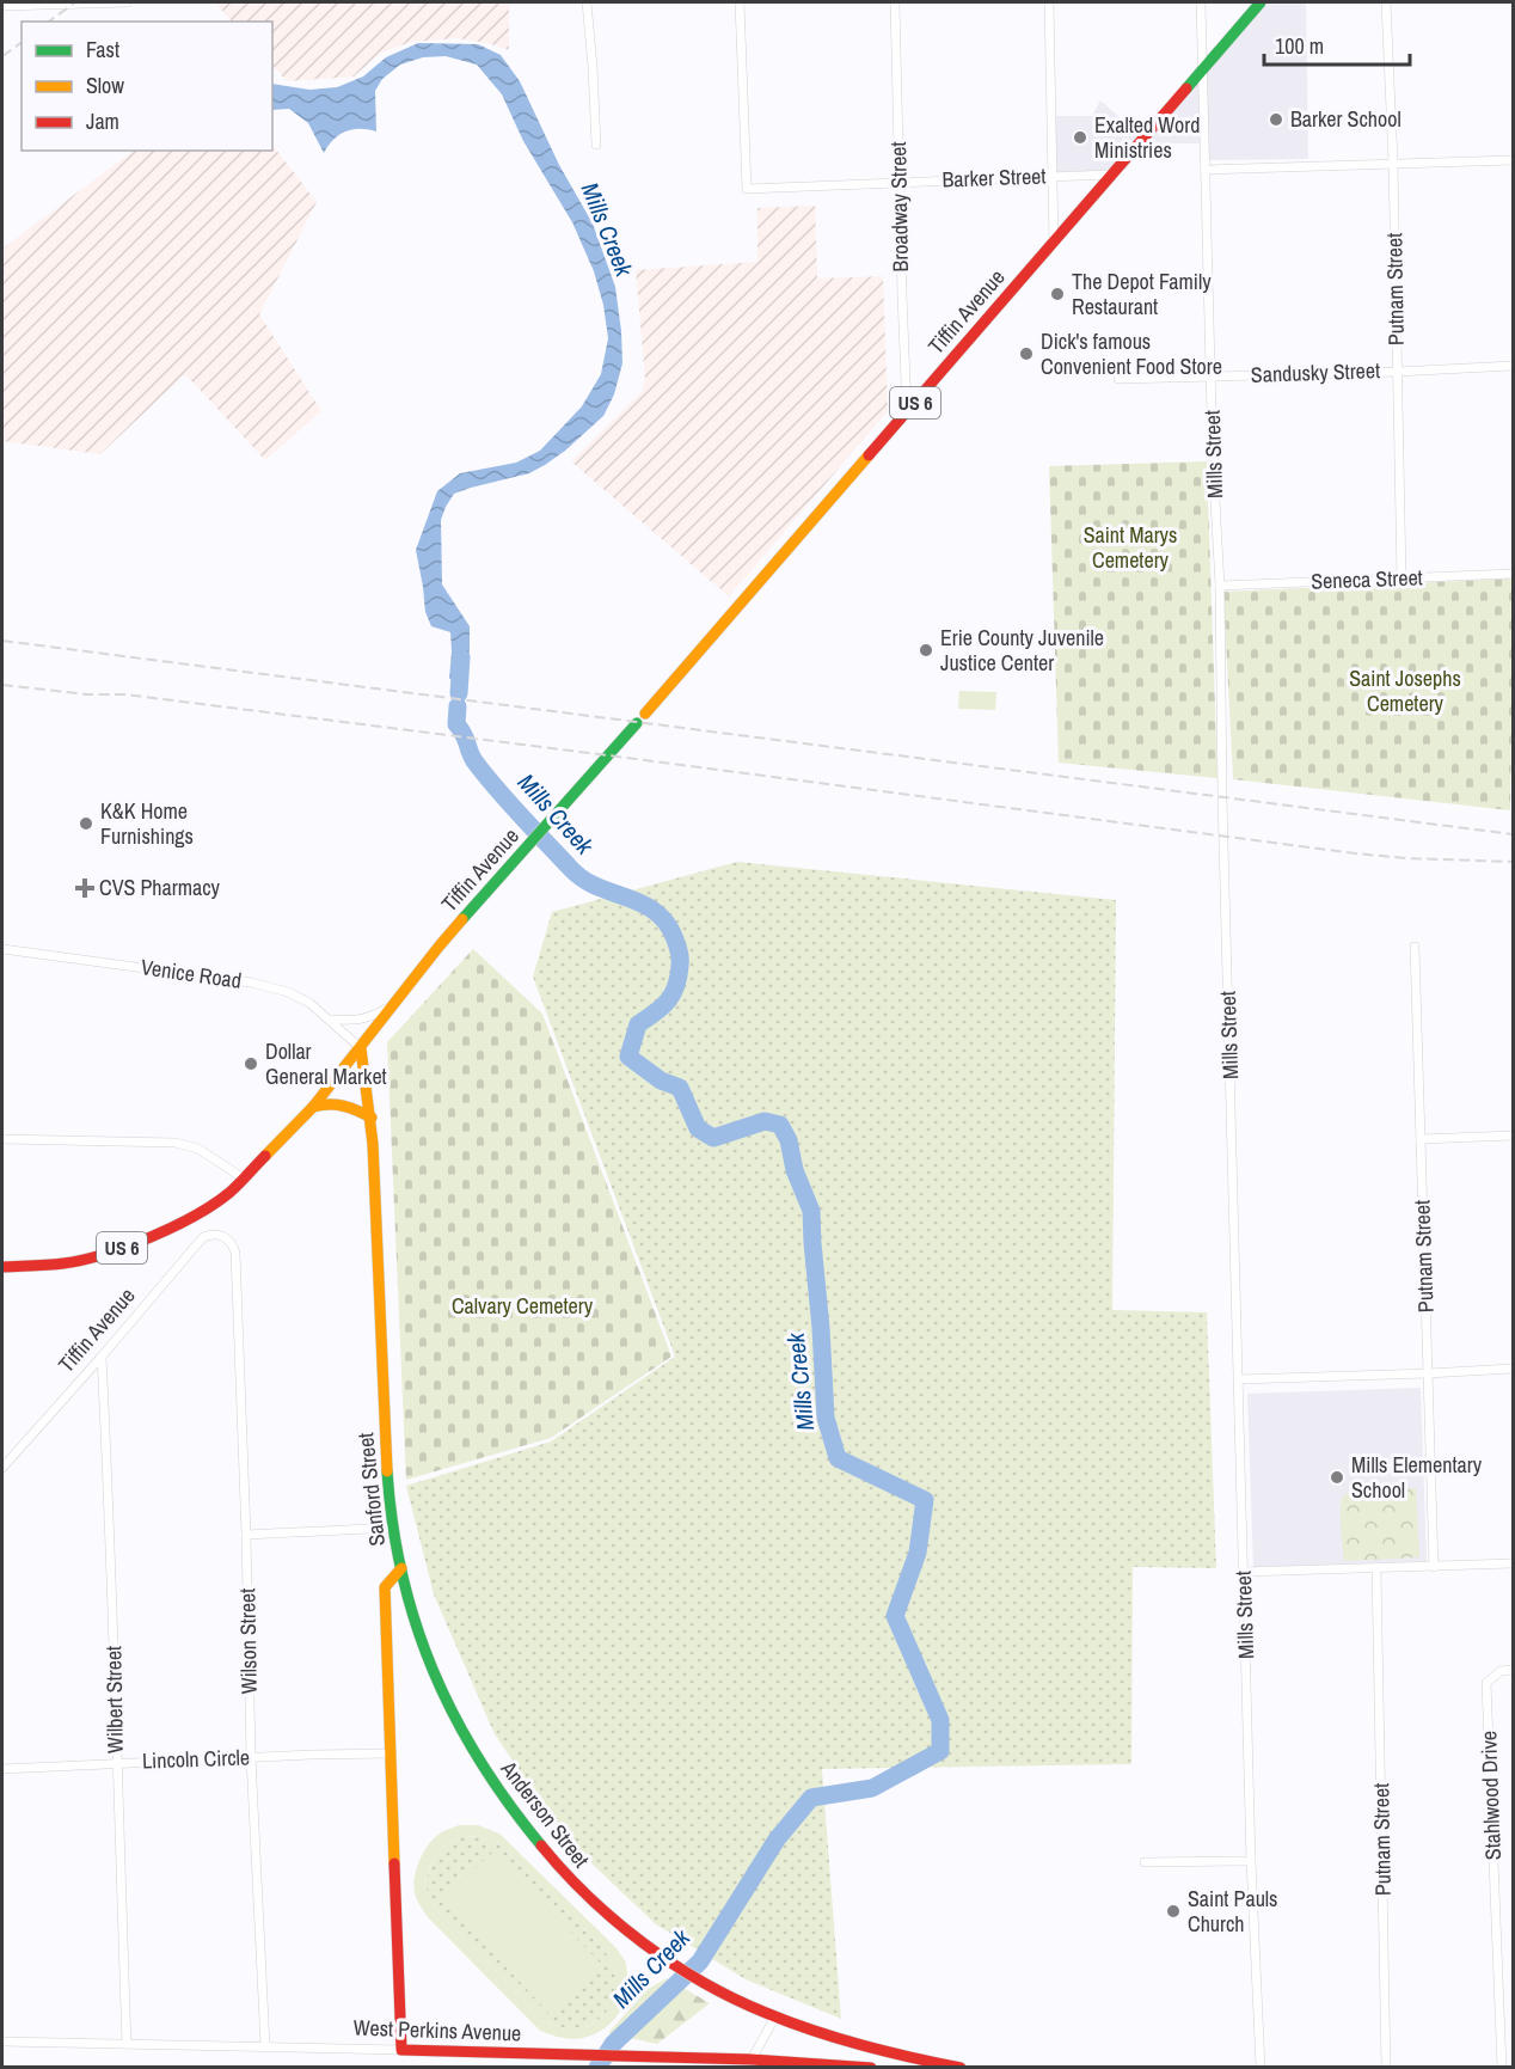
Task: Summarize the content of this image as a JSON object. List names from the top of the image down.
{
  "streets": {
    "main road": [
      "Tiffin Avenue",
      "US 6",
      "Sanford Street",
      "Anderson Street",
      "West Perkins Avenue"
    ],
    "street": [
      "Barker Street",
      "Broadway Street",
      "Putnam Street",
      "Sandusky Street",
      "Mills Street",
      "Seneca Street",
      "Venice Road",
      "Wilson Street",
      "Wilbert Street",
      "Lincoln Circle",
      "Stahlwood Drive"
    ]
  },
  "crossings": [
    ["Barker Street", "Broadway Street"],
    ["Barker Street", "Tiffin Avenue"],
    ["Broadway Street", "Tiffin Avenue"],
    ["Putnam Street", "Sandusky Street"],
    ["Putnam Street", "Seneca Street"],
    ["Tiffin Avenue", "US 6"],
    ["Tiffin Avenue", "Mills Street"],
    ["Tiffin Avenue", "Venice Road"],
    ["Tiffin Avenue", "Sanford Street"],
    ["Tiffin Avenue", "Wilson Street"],
    ["Tiffin Avenue", "Wilbert Street"],
    ["Sandusky Street", "Mills Street"],
    ["US 6", "Venice Road"],
    ["US 6", "Sanford Street"],
    ["Mills Street", "Seneca Street"],
    ["Venice Road", "Sanford Street"],
    ["Sanford Street", "Lincoln Circle"],
    ["Sanford Street", "Anderson Street"],
    ["Sanford Street", "West Perkins Avenue"],
    ["Wilson Street", "Lincoln Circle"],
    ["Wilson Street", "West Perkins Avenue"],
    ["Wilbert Street", "Lincoln Circle"],
    ["Wilbert Street", "West Perkins Avenue"]
  ],
  "water": ["Mills Creek"],
  "parks": ["Saint Marys Cemetery", "Saint Josephs Cemetery", "Calvary Cemetery"],
  "places": {
    "other": [
      "Barker School",
      "Exalted Word Ministries",
      "The Depot Family Restaurant",
      "Dick's famous Convenient Food Store",
      "Erie County Juvenile Justice Center",
      "K&K Home Furnishings",
      "Dollar General Market",
      "Mills Elementary School",
      "Saint Pauls Church"
    ],
    "health": ["CVS Pharmacy"]
  },
  "legend": ["Fast", "Slow", "Jam"],
  "scale_bar": "100 m"
}
